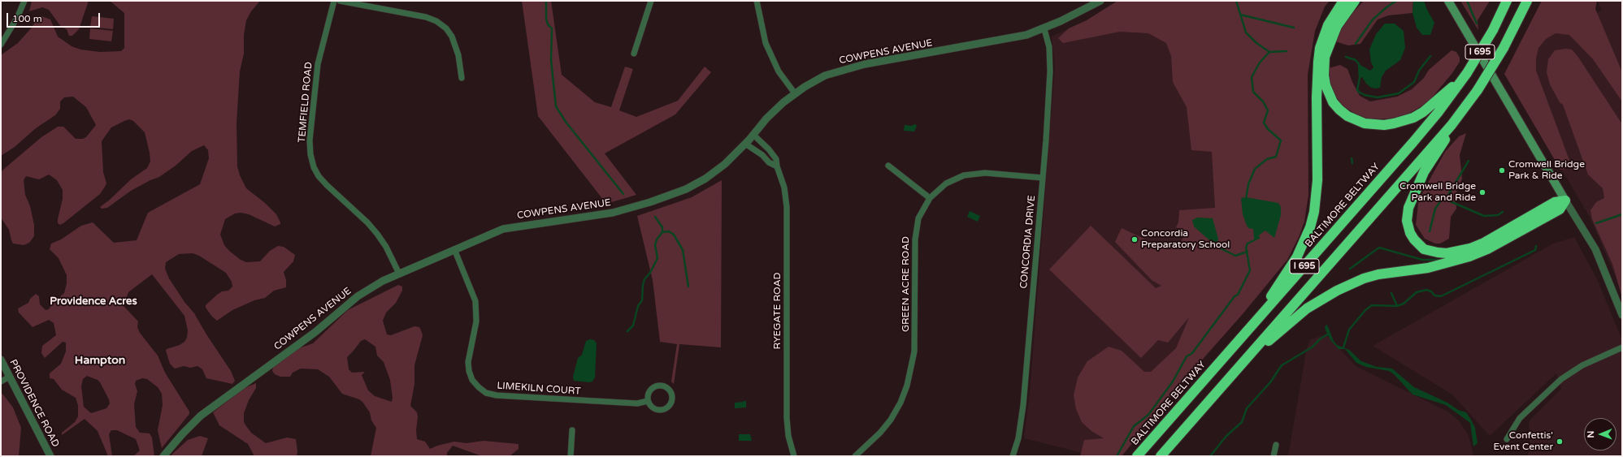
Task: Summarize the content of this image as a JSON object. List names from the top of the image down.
{
  "streets": {
    "highway": ["I 695", "BALTIMORE BELTWAY"],
    "street": [
      "COWPENS AVENUE",
      "TEMFIELD ROAD",
      "CONCORDIA DRIVE",
      "GREEN ACRE ROAD",
      "RYEGATE ROAD",
      "LIMEKILN COURT",
      "PROVIDENCE ROAD"
    ]
  },
  "crossings": [
    ["COWPENS AVENUE", "TEMFIELD ROAD"],
    ["COWPENS AVENUE", "CONCORDIA DRIVE"],
    ["COWPENS AVENUE", "RYEGATE ROAD"],
    ["COWPENS AVENUE", "LIMEKILN COURT"],
    ["CONCORDIA DRIVE", "GREEN ACRE ROAD"]
  ],
  "districts": ["Providence Acres", "Hampton"],
  "places": [
    "Cromwell Bridge Park & Ride",
    "Cromwell Bridge Park and Ride",
    "Concordia Preparatory School",
    "Confettis' Event Center"
  ],
  "scale_bar": "100 m",
  "north": "left"
}
